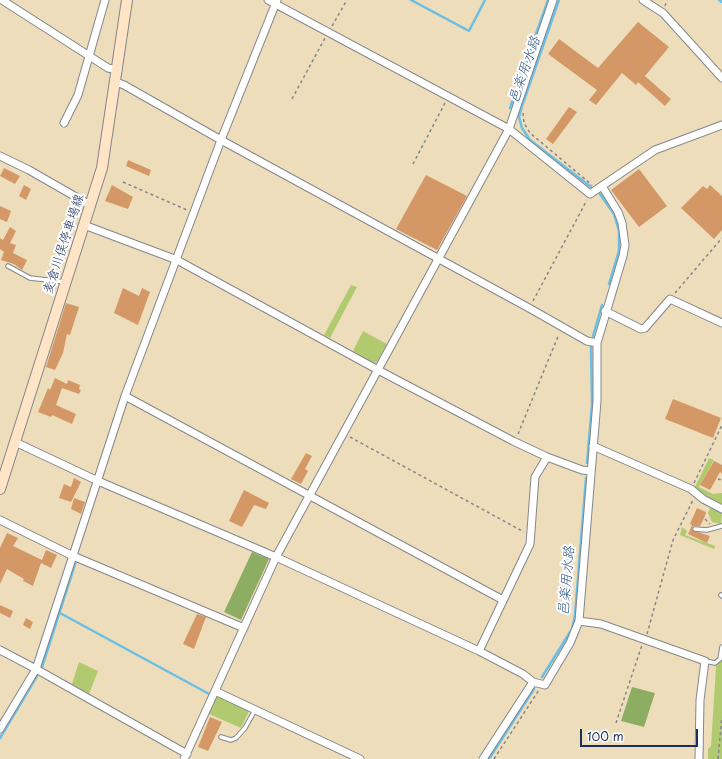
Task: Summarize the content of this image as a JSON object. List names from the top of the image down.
{
  "streets": {
    "main road": ["麦倉川俣停車場線"]
  },
  "water": ["邑楽用水路"],
  "scale_bar": "100 m"
}
